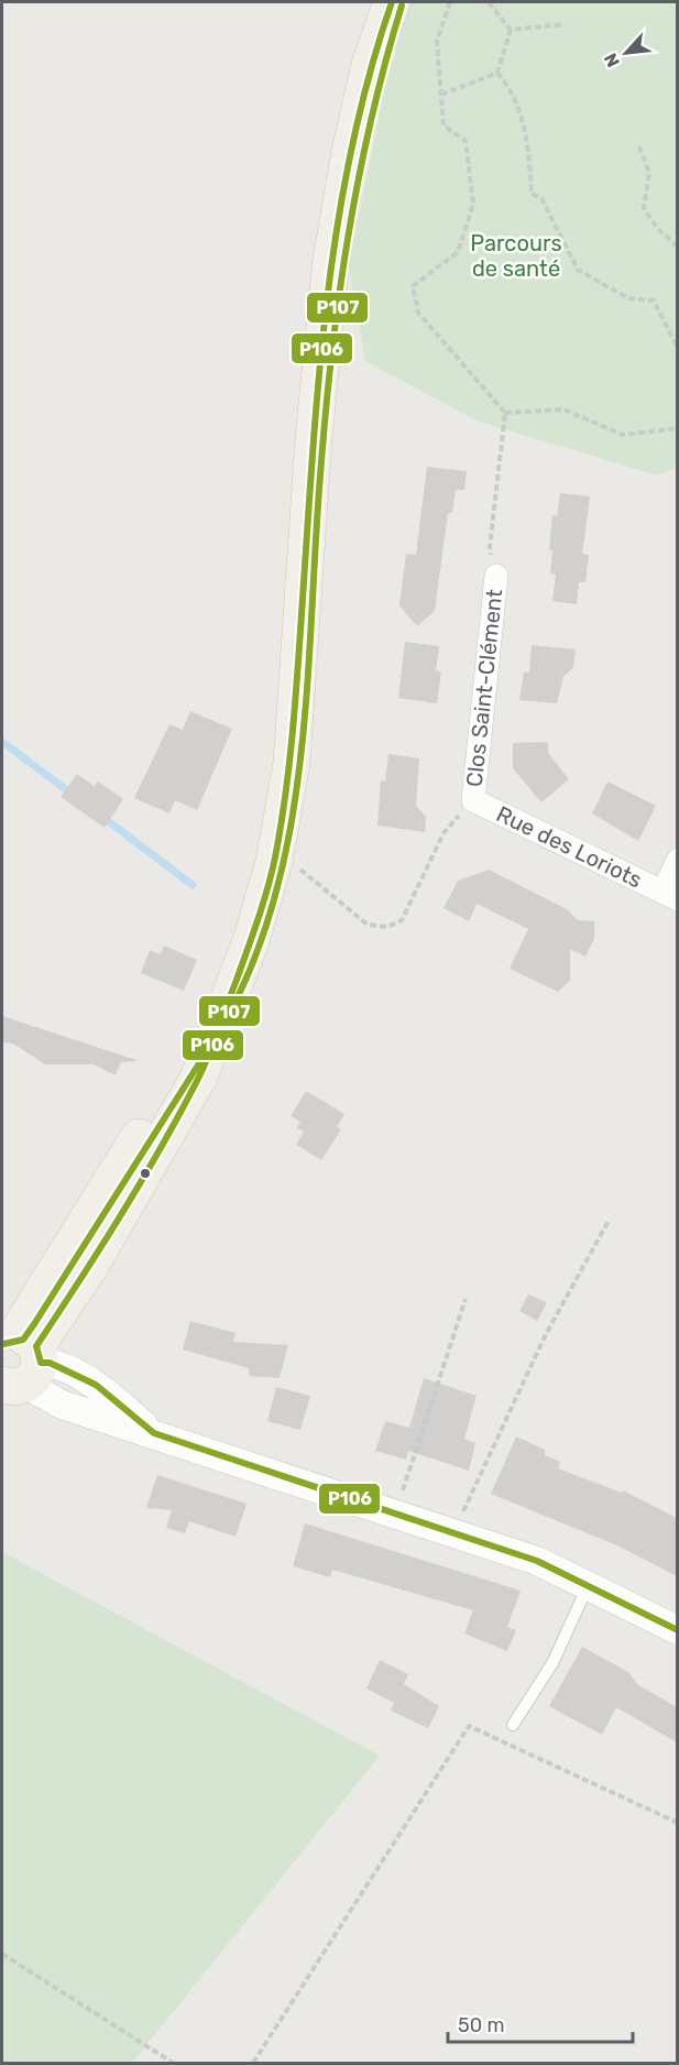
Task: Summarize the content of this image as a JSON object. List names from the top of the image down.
{
  "streets": {
    "street": ["Clos Saint-Clément", "Rue des Loriots"]
  },
  "crossings": [
    ["Clos Saint-Clément", "Rue des Loriots"]
  ],
  "parks": ["Parcours de santé"],
  "lines": ["transit line P106", "transit line P107"],
  "scale_bar": "50 m",
  "north": "bottom left"
}
